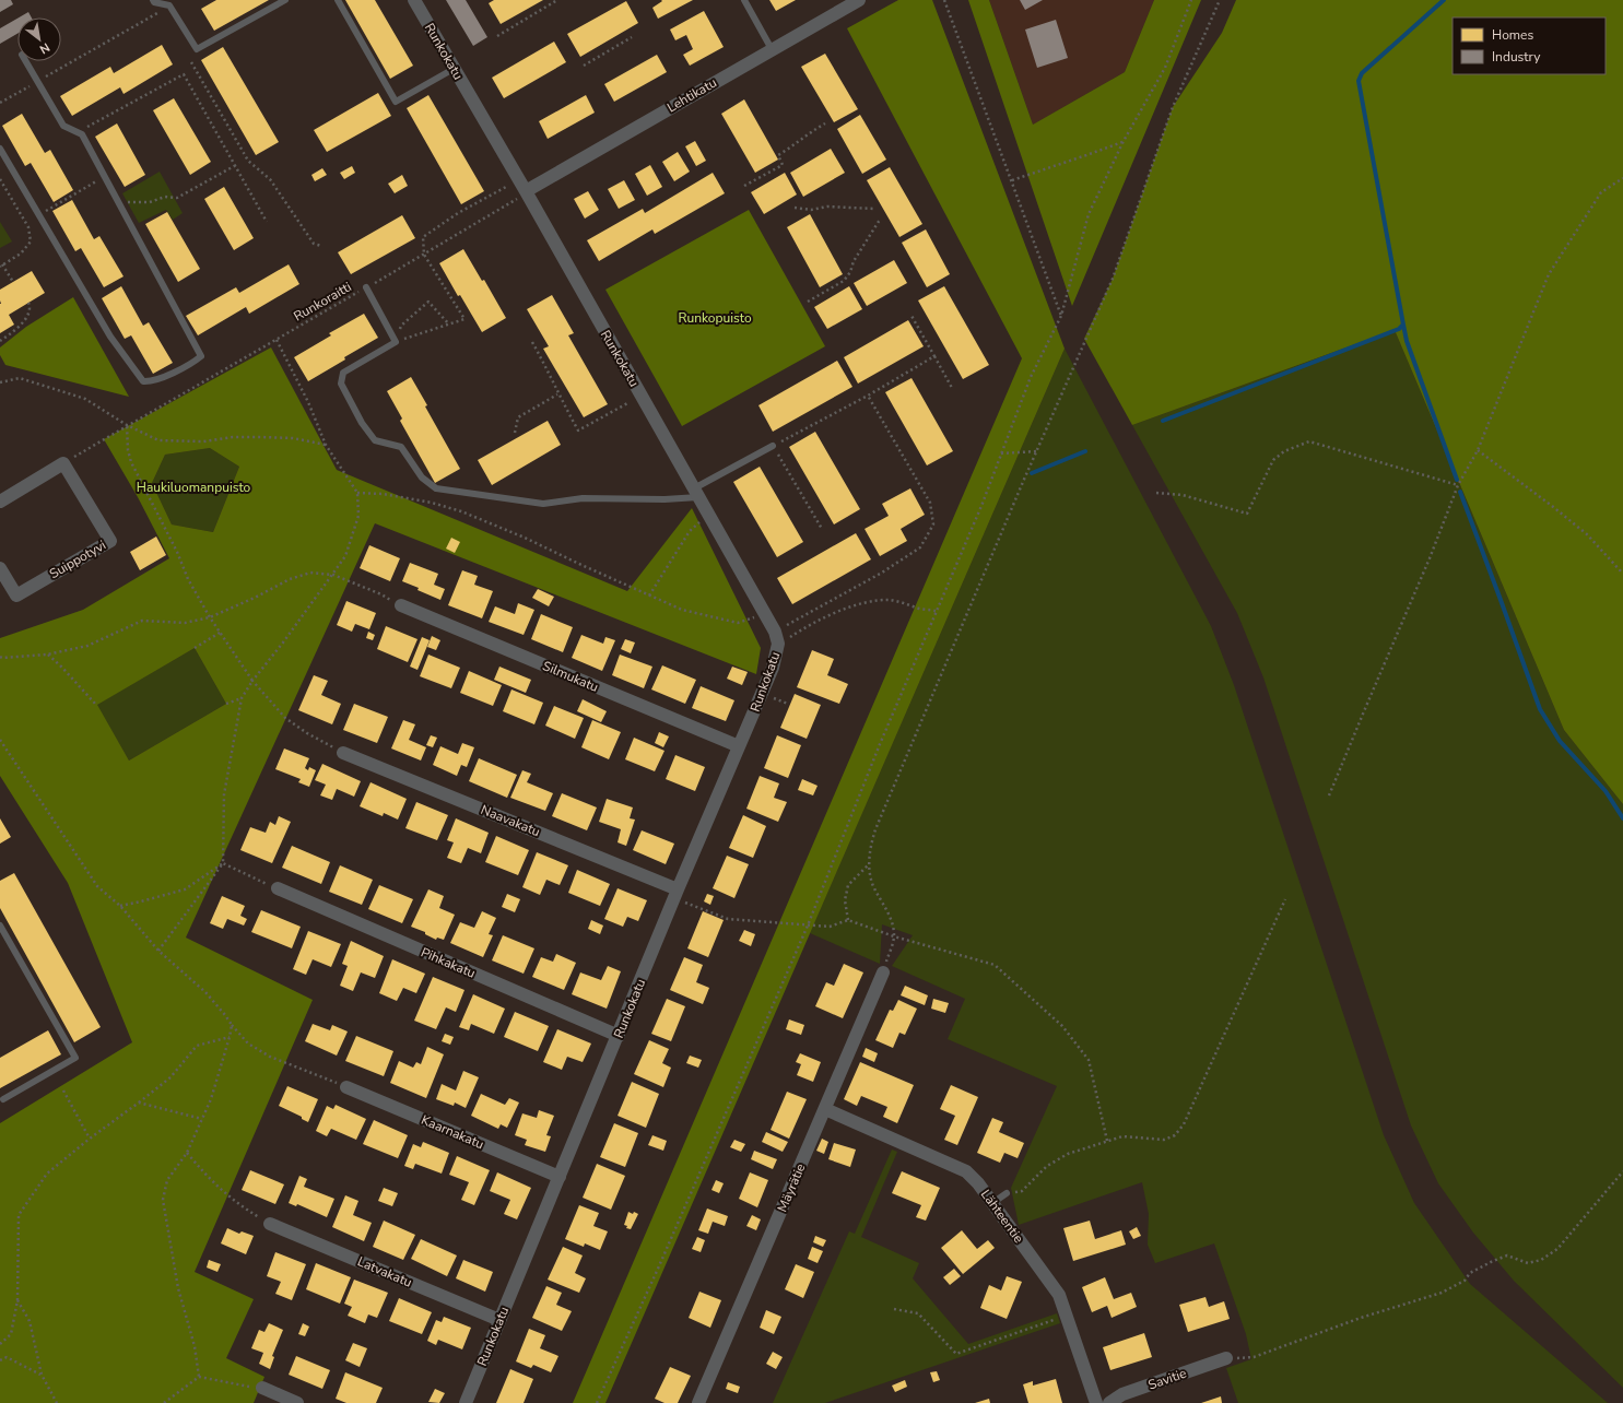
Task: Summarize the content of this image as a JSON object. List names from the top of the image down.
{
  "streets": {
    "street": [
      "Runkokatu",
      "Lehtikatu",
      "Suippotyvi",
      "Silmukatu",
      "Naavakatu",
      "Pihkakatu",
      "Kaarnakatu",
      "Mäyrätie",
      "Lähteentie",
      "Latvakatu",
      "Savitie"
    ],
    "path": ["Runkoraitti"]
  },
  "crossings": [
    ["Runkokatu", "Lehtikatu"],
    ["Runkokatu", "Runkoraitti"],
    ["Runkokatu", "Silmukatu"],
    ["Runkokatu", "Naavakatu"],
    ["Runkokatu", "Pihkakatu"],
    ["Runkokatu", "Kaarnakatu"],
    ["Runkokatu", "Latvakatu"],
    ["Lehtikatu", "Runkoraitti"],
    ["Runkoraitti", "Suippotyvi"],
    ["Mäyrätie", "Lähteentie"]
  ],
  "parks": ["Runkopuisto", "Haukiluomanpuisto"],
  "legend": ["Homes", "Industry"],
  "north": "bottom right"
}
